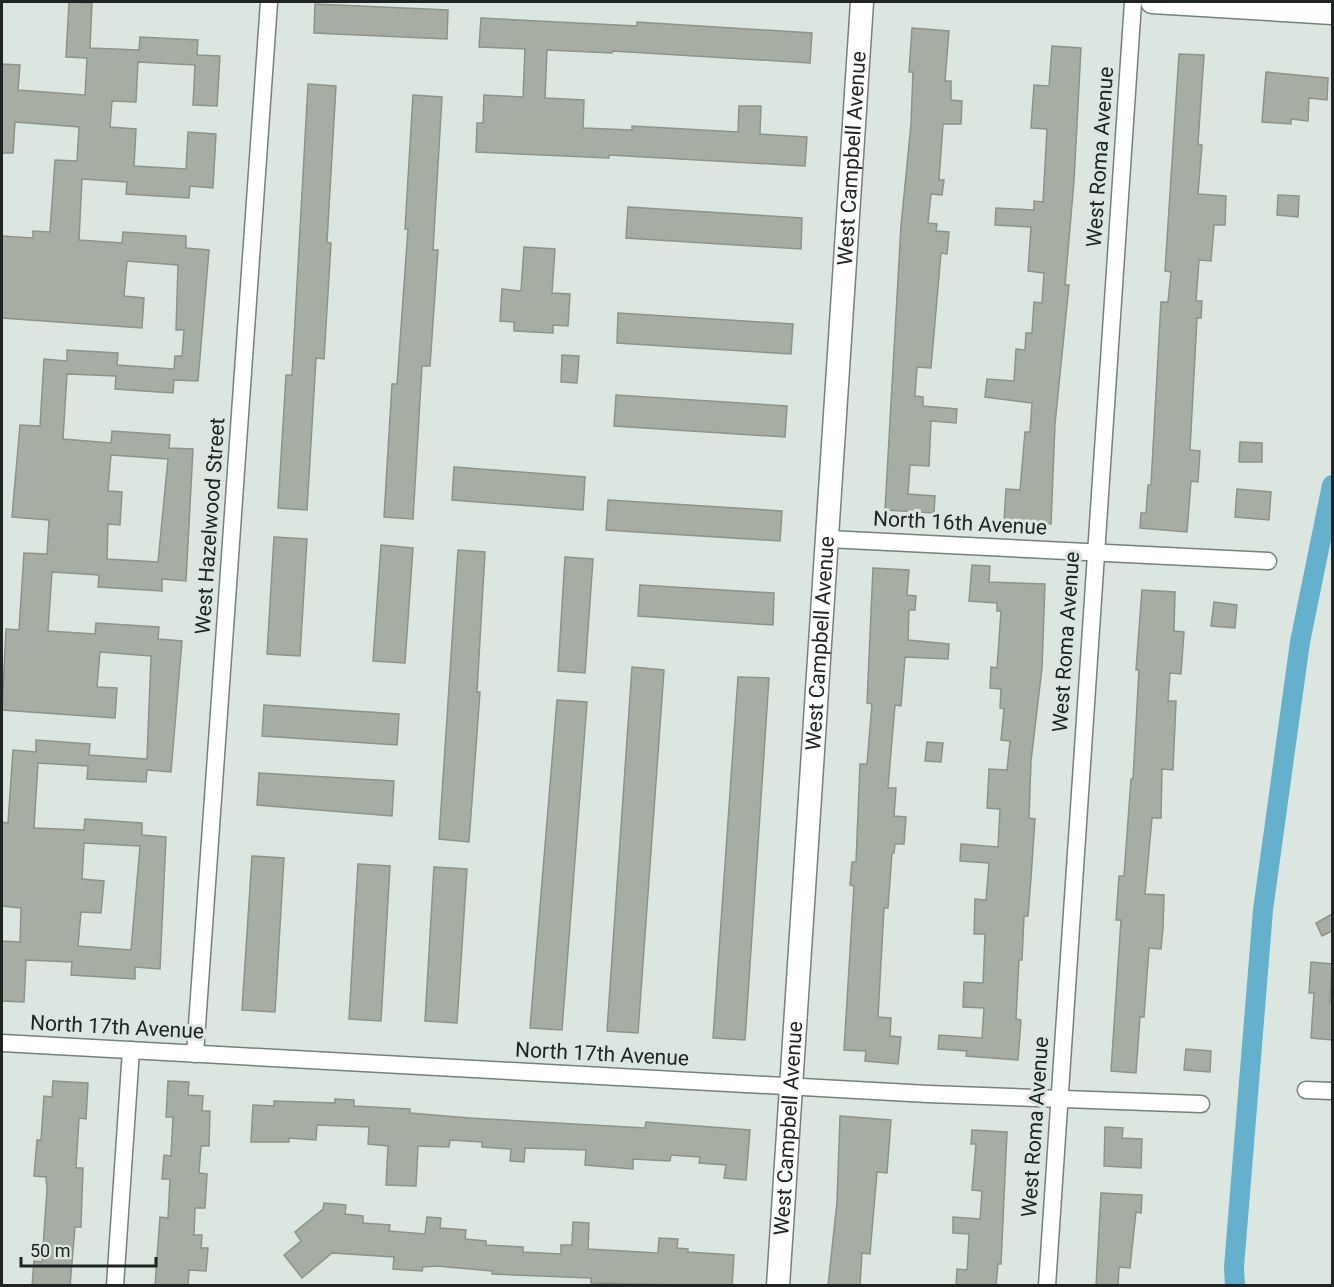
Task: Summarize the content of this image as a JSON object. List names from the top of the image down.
{
  "streets": {
    "street": [
      "West Roma Avenue",
      "West Campbell Avenue",
      "North 16th Avenue",
      "West Hazelwood Street",
      "North 17th Avenue"
    ]
  },
  "crossings": [
    ["West Roma Avenue", "North 16th Avenue"],
    ["West Roma Avenue", "North 17th Avenue"],
    ["West Campbell Avenue", "North 16th Avenue"],
    ["West Campbell Avenue", "North 17th Avenue"],
    ["West Hazelwood Street", "North 17th Avenue"]
  ],
  "scale_bar": "50 m"
}
